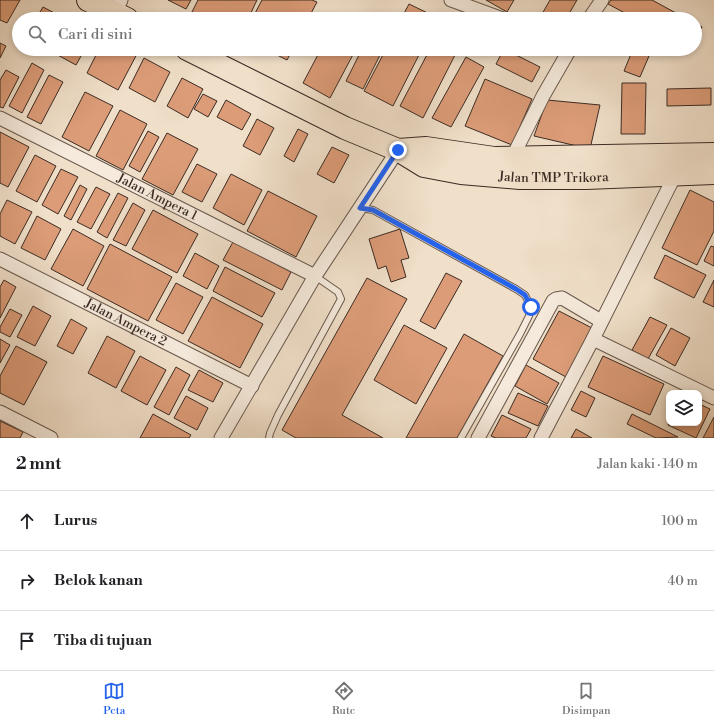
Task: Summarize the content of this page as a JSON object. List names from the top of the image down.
{
  "streets": {
    "highway": ["Jalan TMP Trikora"],
    "street": ["Jalan Ampera 1", "Jalan Ampera 2"]
  },
  "page": {
    "search": "Cari di sini",
    "heading": ["2 mnt", "Jalan kaki · 140 m"],
    "list": [
      ["Lurus", "100 m"],
      ["Belok kanan", "40 m"],
      "Tiba di tujuan"
    ],
    "nav": ["Peta", "Rute", "Disimpan"]
  }
}
